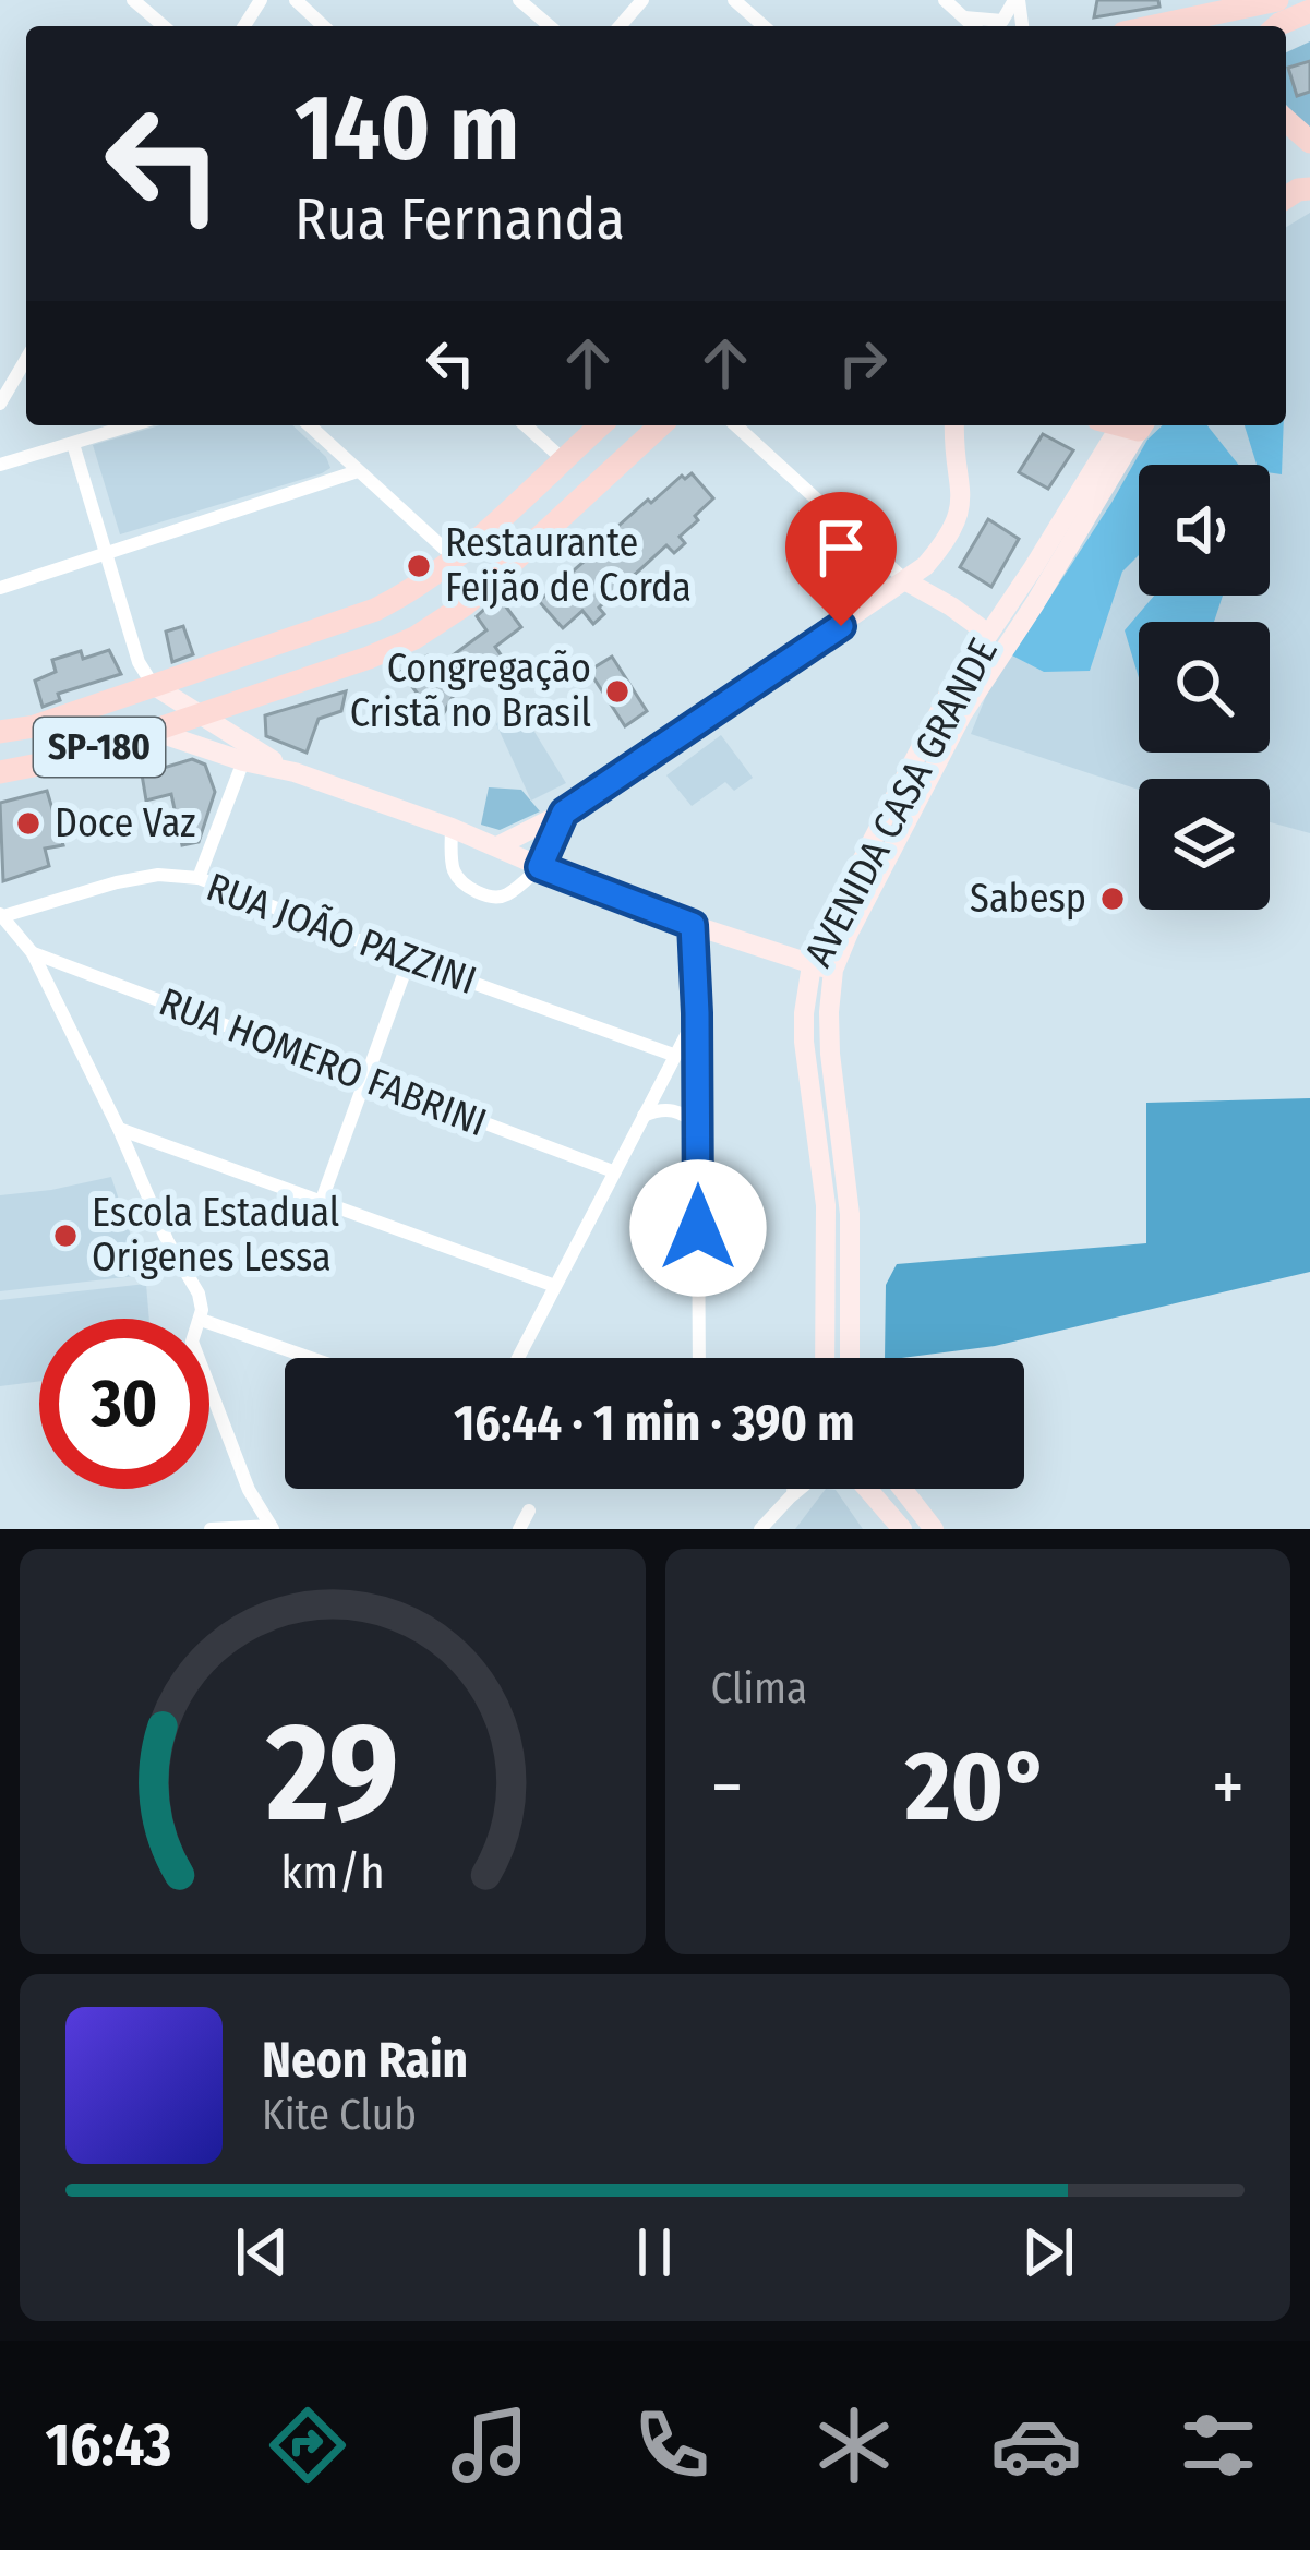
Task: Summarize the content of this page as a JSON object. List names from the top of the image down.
{
  "streets": {
    "main road": ["SP-180", "AVENIDA CASA GRANDE"],
    "street": ["RUA JOÃO PAZZINI", "RUA HOMERO FABRINI"]
  },
  "places": [
    "Restaurante Feijão de Corda",
    "Congregação Cristã no Brasil",
    "Doce Vaz",
    "Sabesp",
    "Escola Estadual Origenes Lessa"
  ],
  "page": {
    "turn": ["140 m", "Rua Fernanda"],
    "limit": "30",
    "trip": "16:44 · 1 min · 390 m",
    "tile": "Clima",
    "heat": ["−", "20°", "+"],
    "song": ["Neon Rain", "Kite Club"],
    "tabs": "16:43",
    "gauge": ["29", "km/h"]
  }
}
